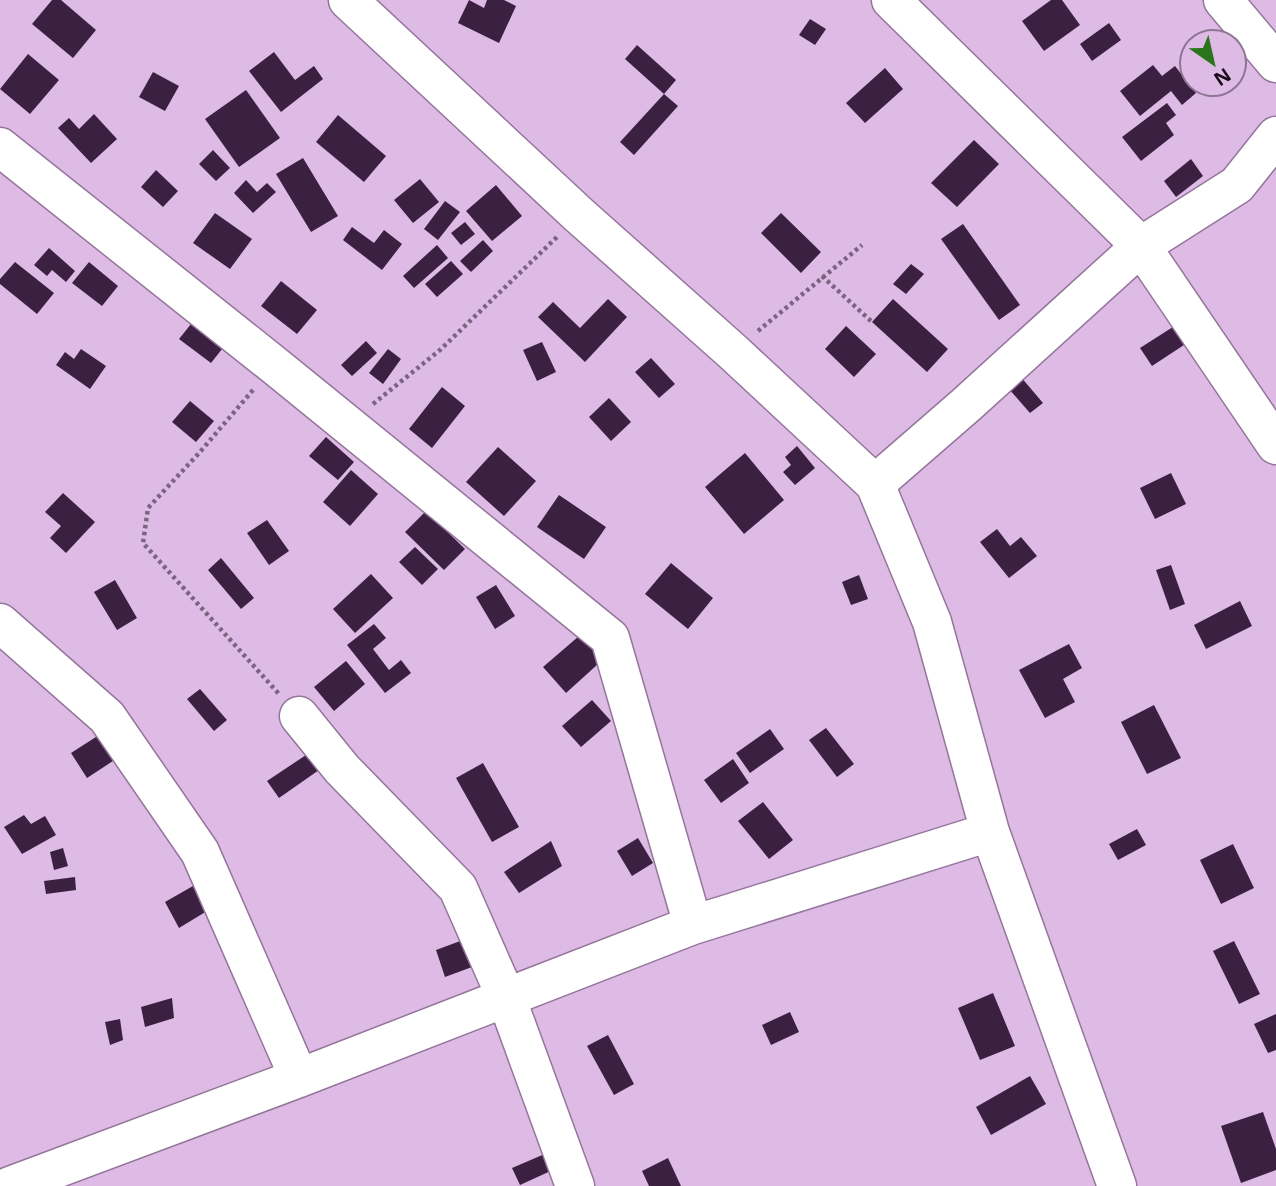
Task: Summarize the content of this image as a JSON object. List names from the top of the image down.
{
  "north": "bottom right"
}
